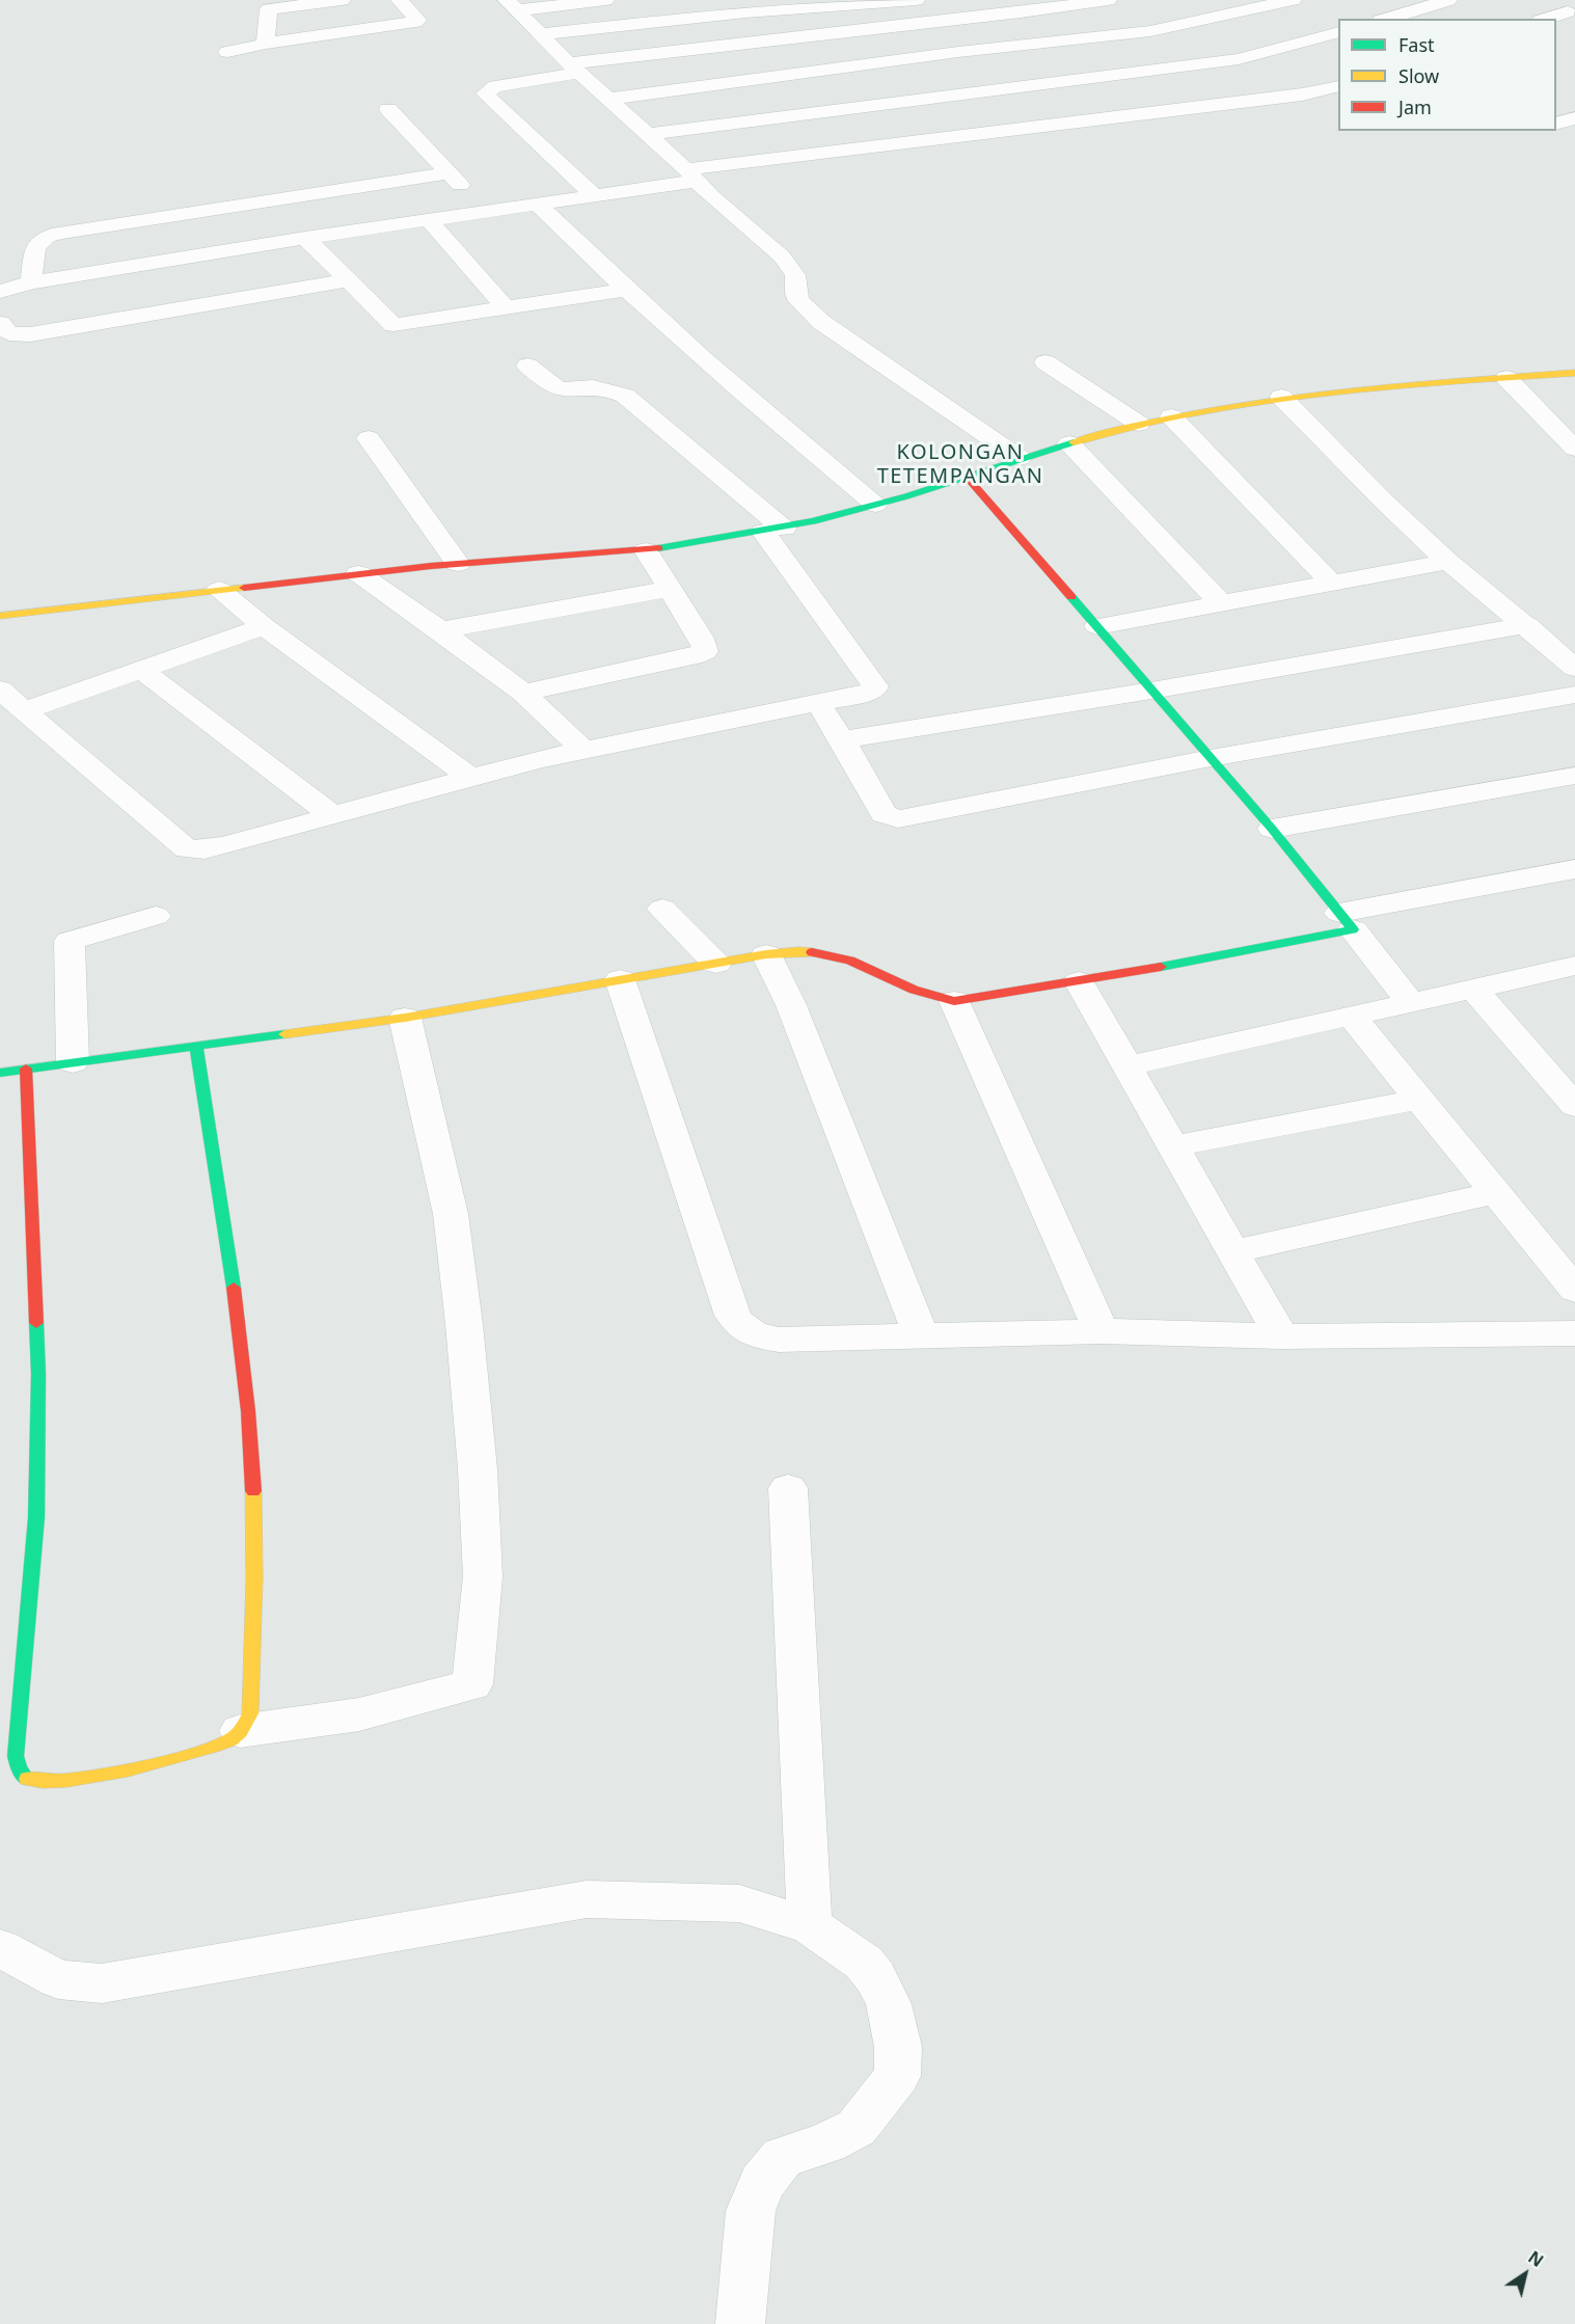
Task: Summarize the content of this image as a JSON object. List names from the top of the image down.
{
  "districts": ["KOLONGAN TETEMPANGAN"],
  "legend": ["Fast", "Slow", "Jam"],
  "north": "top right"
}
